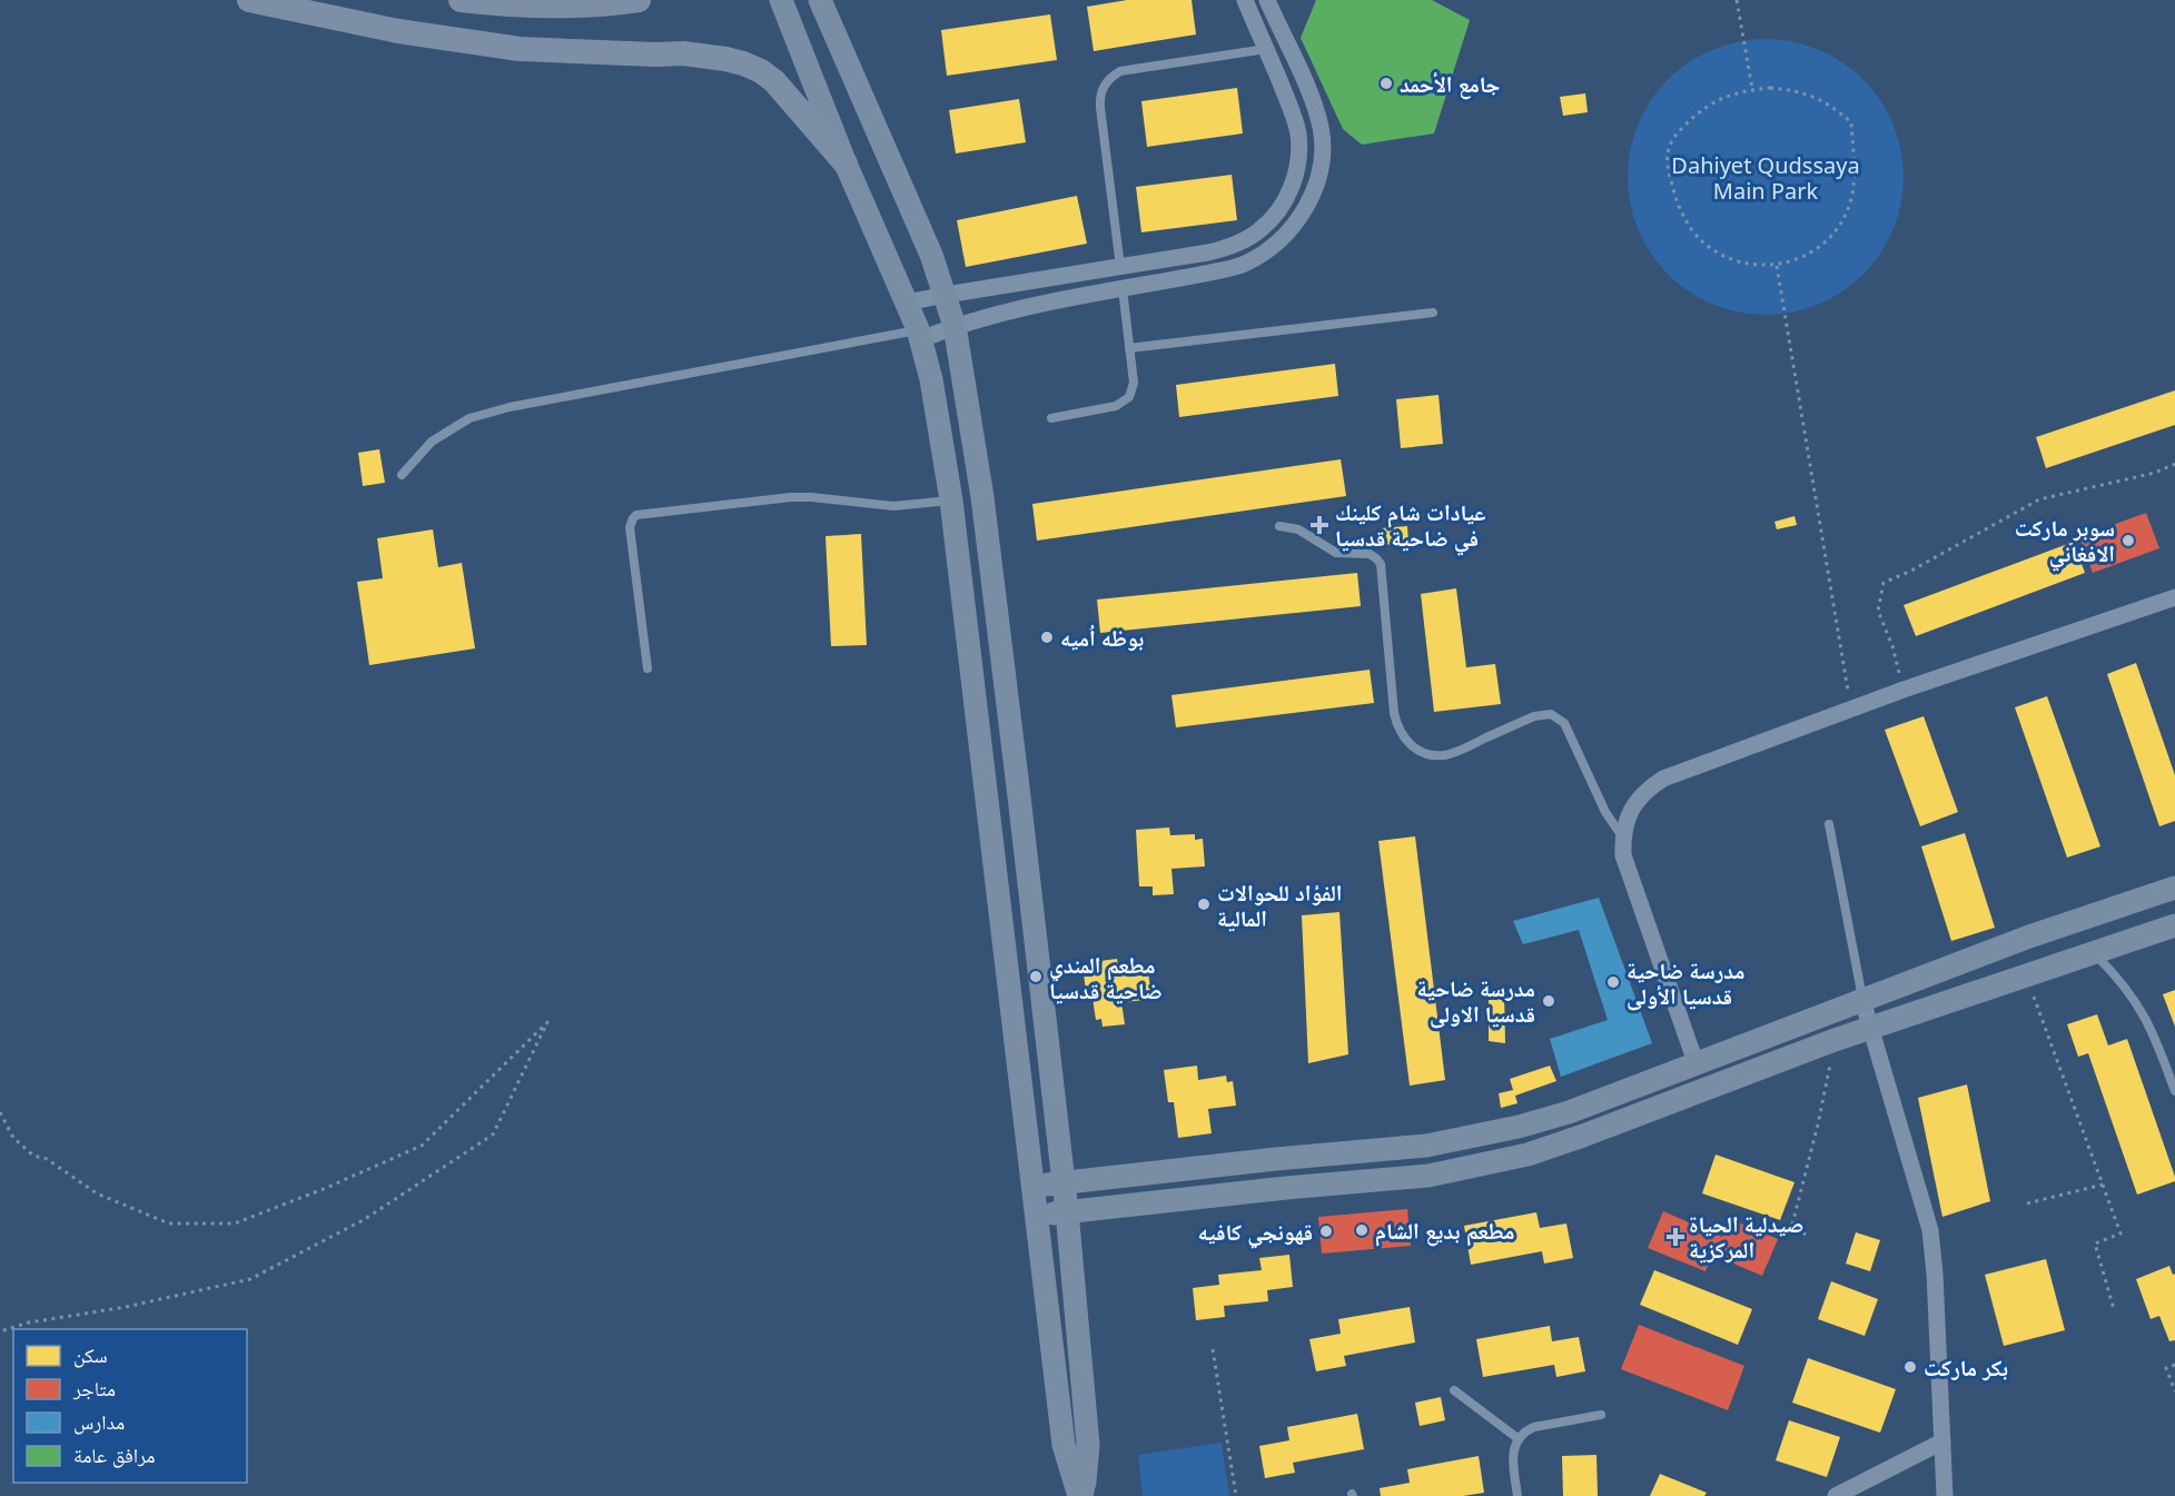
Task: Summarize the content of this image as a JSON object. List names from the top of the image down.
{
  "parks": ["Dahiyet Qudssaya Main Park"],
  "places": {
    "other": [
      "جامع الأحمد",
      "سوبر ماركت الافغاني",
      "بوظه اُميه",
      "الفؤاد للحوالات المالية",
      "مطعم المندي ضاحية قدسيا",
      "مدرسة ضاحية قدسيا الأولى",
      "مدرسة ضاحية قدسيا الاولى",
      "مطعم بديع الشام",
      "قهونجي كافيه",
      "بكر ماركت"
    ],
    "health": ["عيادات شام كلينك في ضاحية قدسيا", "صيدلية الحياة المركزية"]
  },
  "legend": [
    "سكن",
    "متاجر",
    "مدارس",
    "مرافق عامة"
  ]
}
